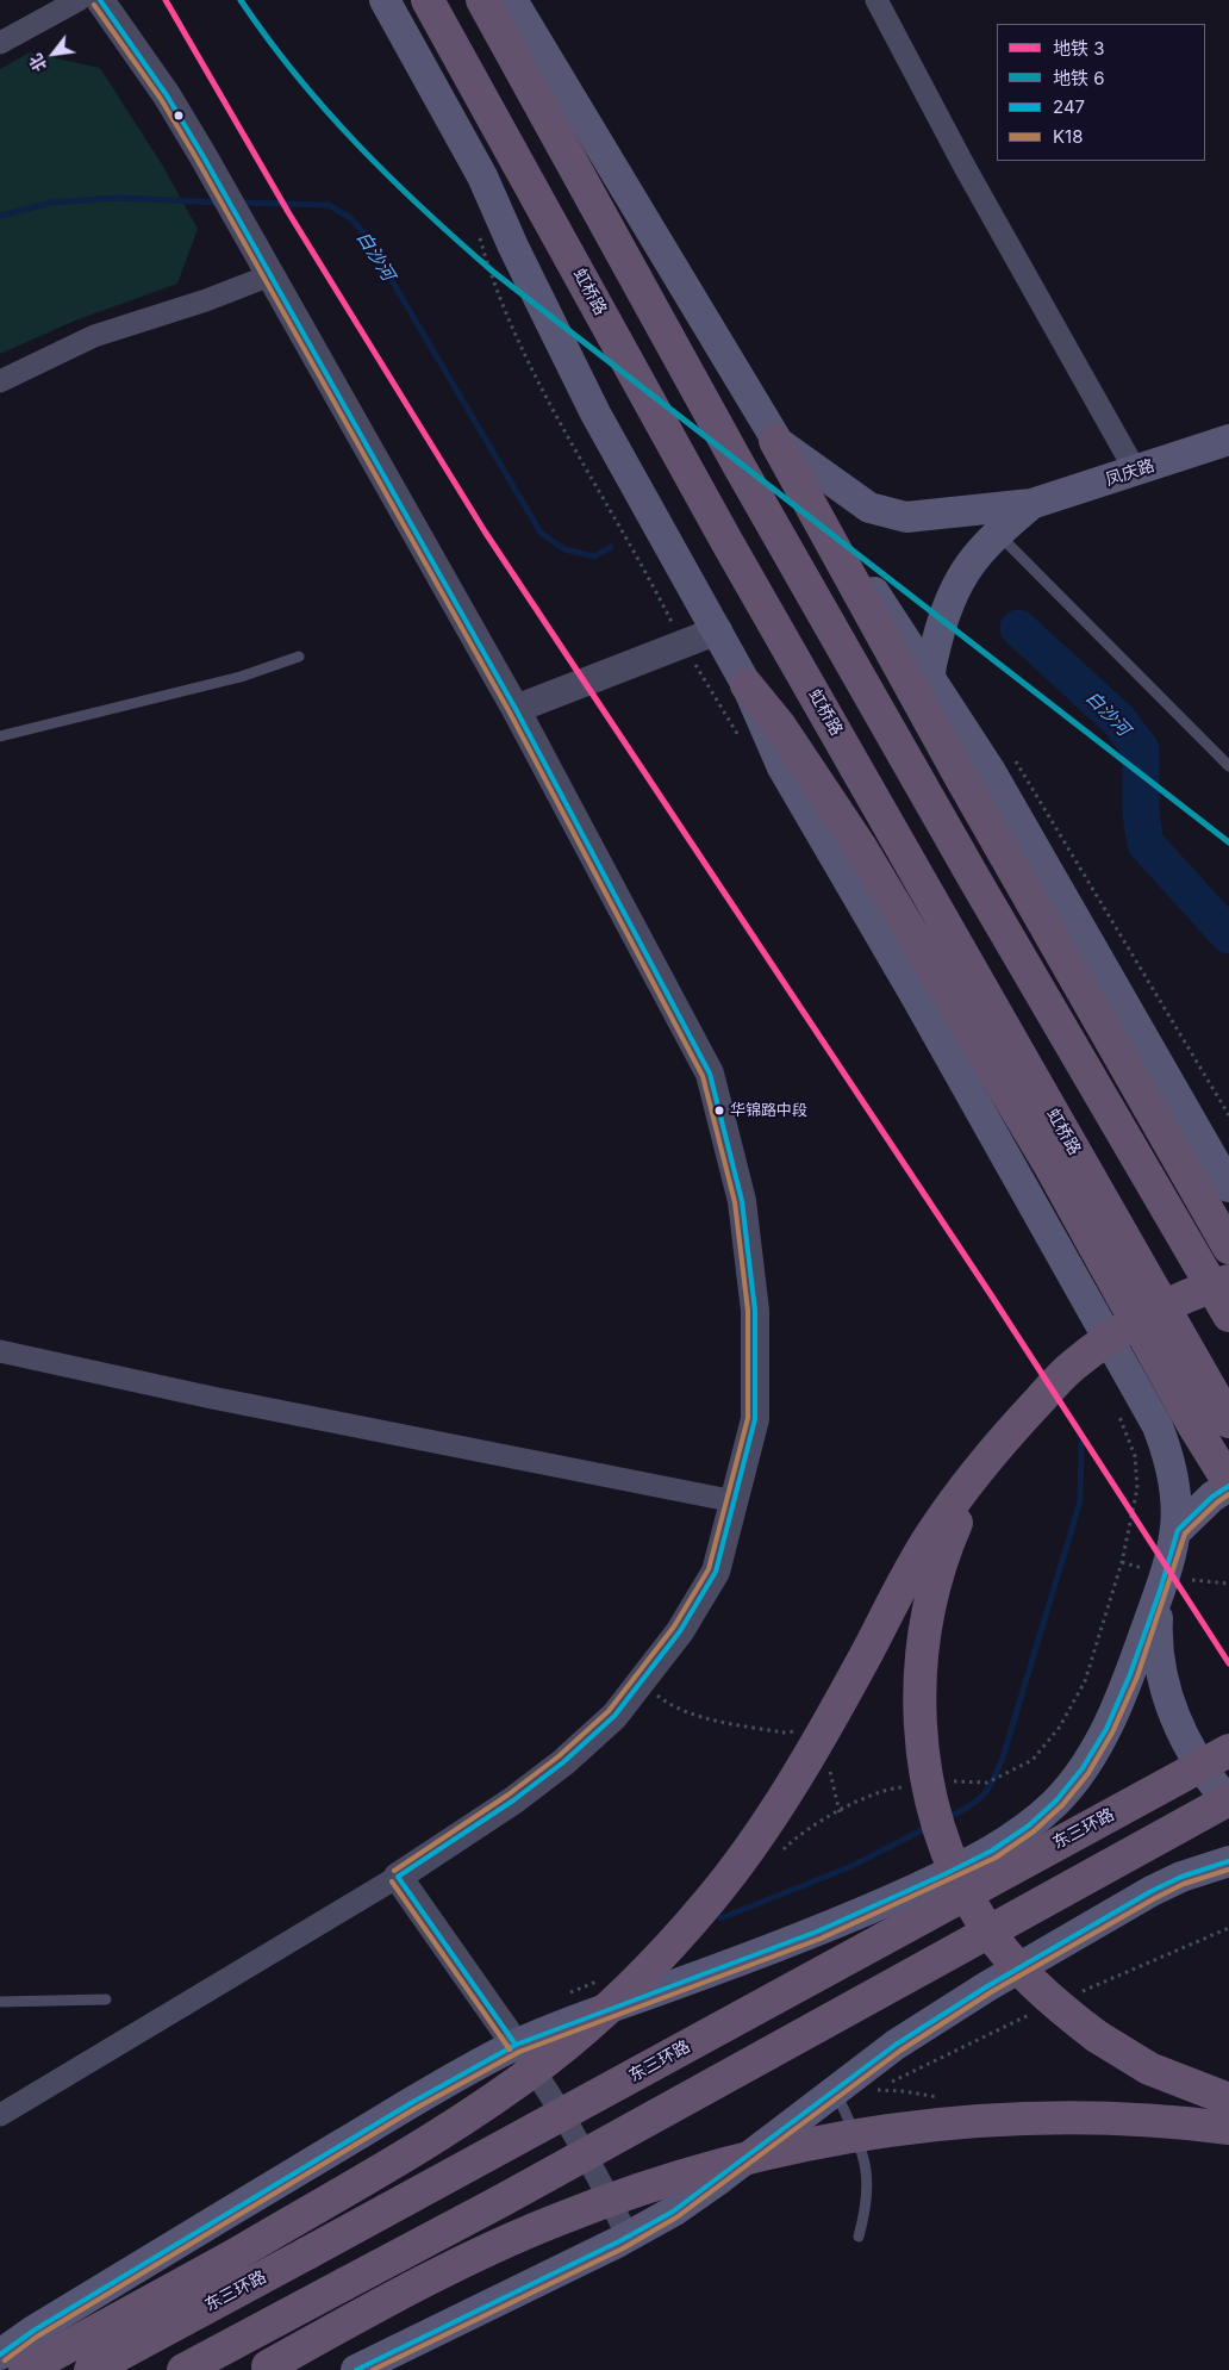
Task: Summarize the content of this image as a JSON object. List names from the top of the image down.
{
  "streets": {
    "highway": ["虹桥路", "东三环路"],
    "main road": ["凤庆路"]
  },
  "water": ["白沙河"],
  "places": ["华锦路中段"],
  "lines": [
    "metro line 3",
    "metro line 6",
    "transit line 247",
    "transit line K18"
  ],
  "legend": [
    "地铁 3",
    "地铁 6",
    "247",
    "K18"
  ],
  "north": "bottom left"
}
